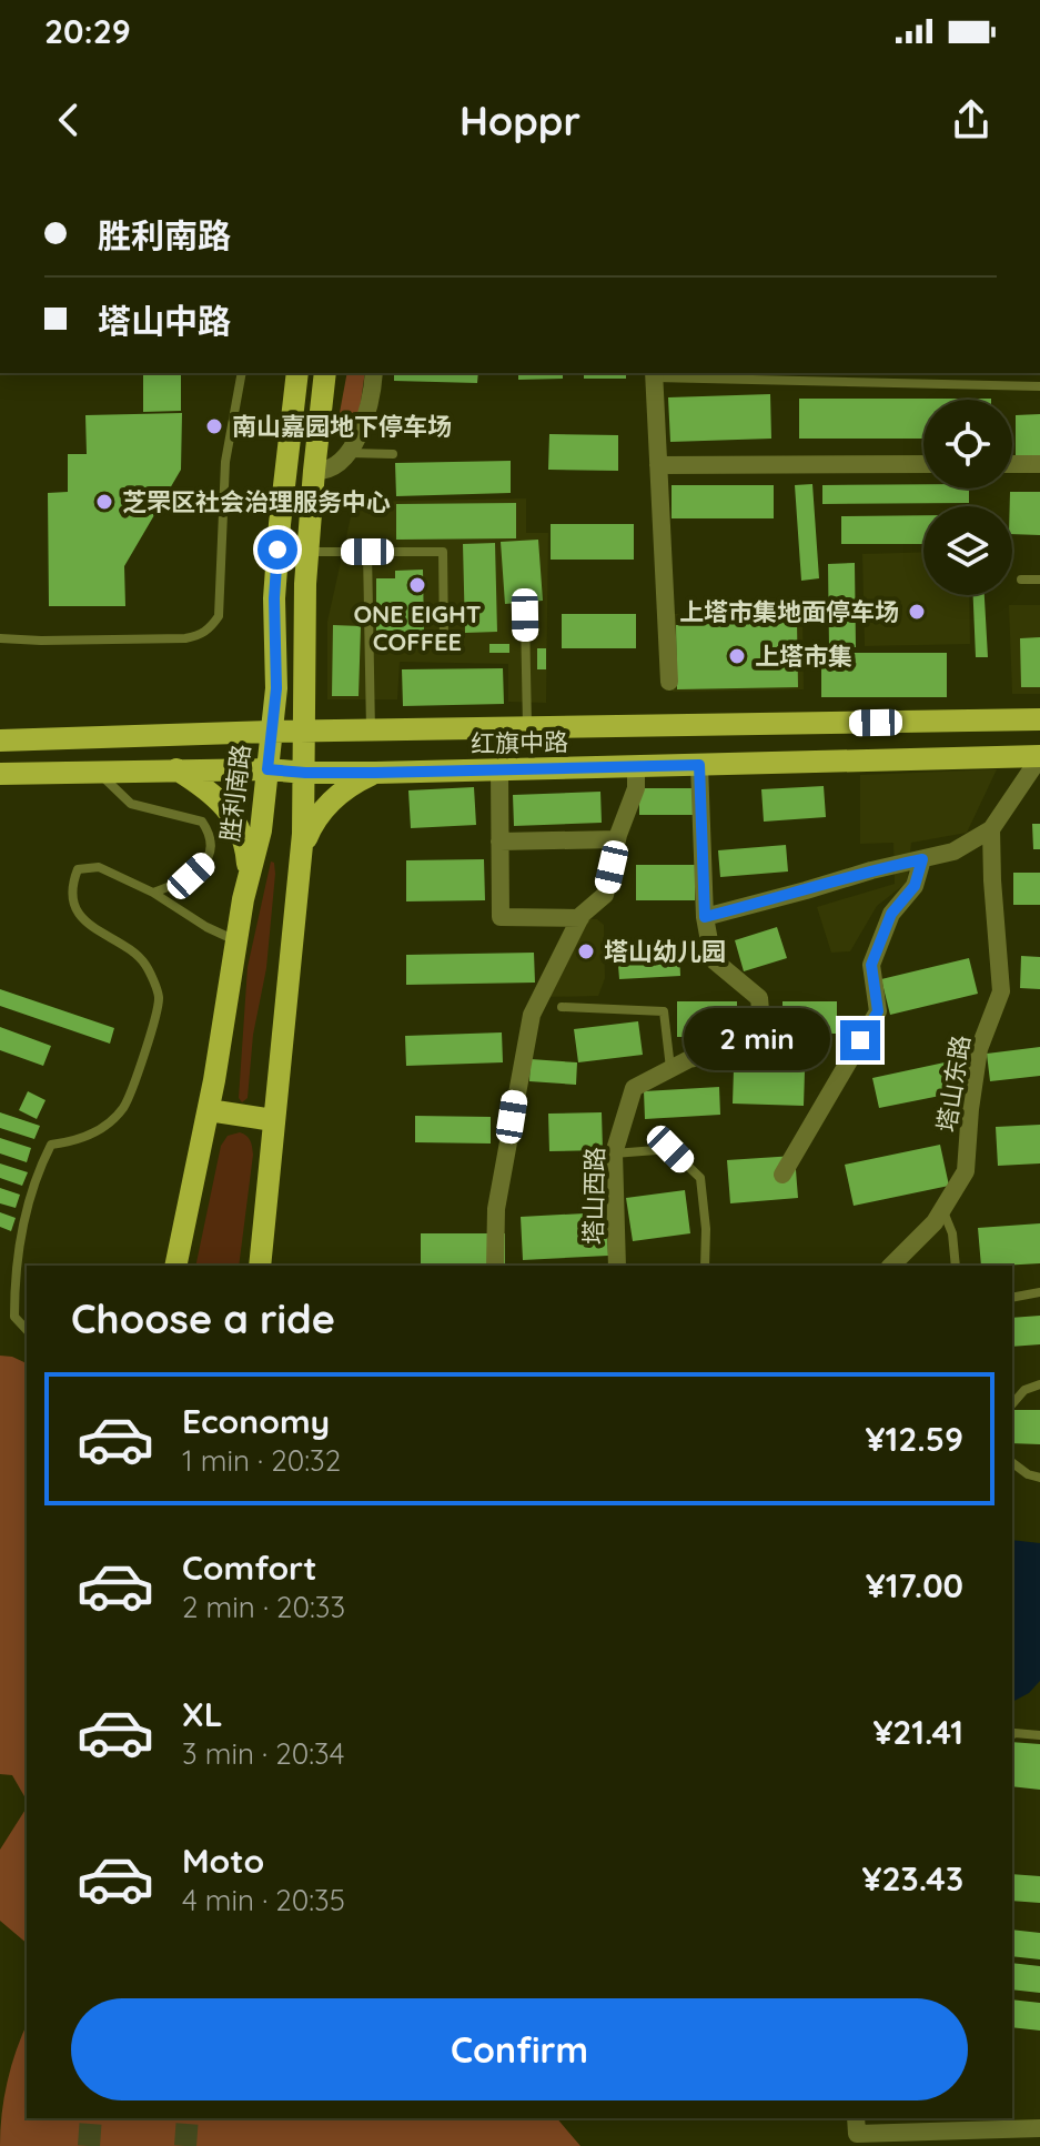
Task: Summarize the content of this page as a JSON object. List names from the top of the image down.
{
  "streets": {
    "main road": ["红旗中路", "胜利南路"],
    "street": ["塔山东路", "塔山西路"]
  },
  "crossings": [
    ["红旗中路", "胜利南路"],
    ["红旗中路", "塔山西路"]
  ],
  "places": [
    "南山嘉园地下停车场",
    "芝罘区社会治理服务中心",
    "ONE EIGHT COFFEE",
    "上塔市集地面停车场",
    "上塔市集",
    "塔山幼儿园"
  ],
  "page": {
    "status": "20:29",
    "header": "Hoppr",
    "banner": ["胜利南路", "塔山中路"],
    "bubble": "2 min",
    "heading": "Choose a ride",
    "list": [
      {
        "name": "Economy",
        "note": "1 min · 20:32",
        "value": "¥12.59"
      },
      {
        "name": "Comfort",
        "note": "2 min · 20:33",
        "value": "¥17.00"
      },
      {
        "name": "XL",
        "note": "3 min · 20:34",
        "value": "¥21.41"
      },
      {
        "name": "Moto",
        "note": "4 min · 20:35",
        "value": "¥23.43"
      }
    ],
    "buttons": "Confirm"
  }
}
